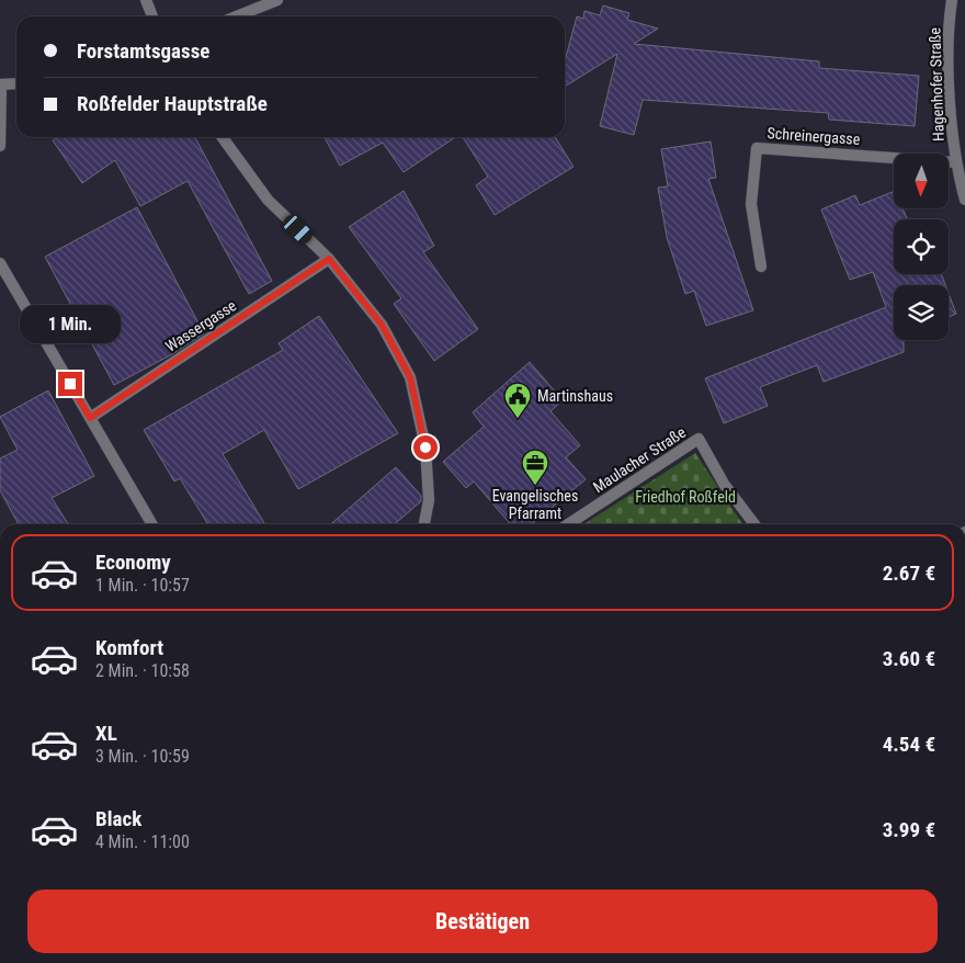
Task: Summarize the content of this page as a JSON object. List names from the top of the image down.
{
  "streets": {
    "street": [
      "Hagenhofer Straße",
      "Schreinergasse",
      "Wassergasse",
      "Maulacher Straße"
    ]
  },
  "crossings": [
    ["Hagenhofer Straße", "Schreinergasse"]
  ],
  "parks": ["Friedhof Roßfeld"],
  "places": {
    "public building": ["Martinshaus"],
    "office": ["Evangelisches Pfarramt"]
  },
  "north": "bottom",
  "page": {
    "banner": ["Forstamtsgasse", "Roßfelder Hauptstraße"],
    "bubble": "1 Min.",
    "list": [
      {
        "name": "Economy",
        "note": "1 Min. · 10:57",
        "value": "2.67 €"
      },
      {
        "name": "Komfort",
        "note": "2 Min. · 10:58",
        "value": "3.60 €"
      },
      {
        "name": "XL",
        "note": "3 Min. · 10:59",
        "value": "4.54 €"
      },
      {
        "name": "Black",
        "note": "4 Min. · 11:00",
        "value": "3.99 €"
      }
    ],
    "buttons": "Bestätigen"
  }
}
